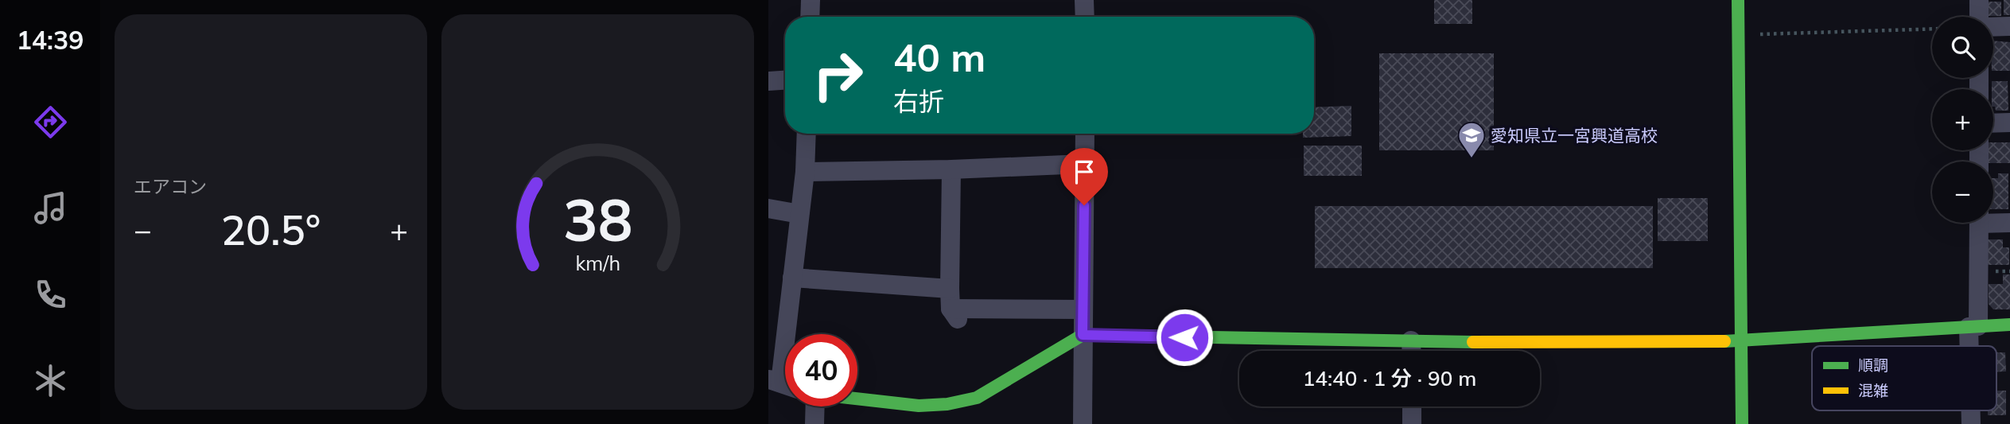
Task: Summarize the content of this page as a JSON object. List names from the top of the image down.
{
  "places": {
    "school or university": ["愛知県立一宮興道高校"]
  },
  "legend": ["順調", "混雑"],
  "page": {
    "tabs": "14:39",
    "tile": "エアコン",
    "map_buttons": ["+", "−"],
    "turn": ["40 m", "右折"],
    "heat": ["−", "20.5°", "+"],
    "limit": "40",
    "trip": "14:40 · 1 分 · 90 m",
    "gauge": ["38", "km/h"]
  }
}
